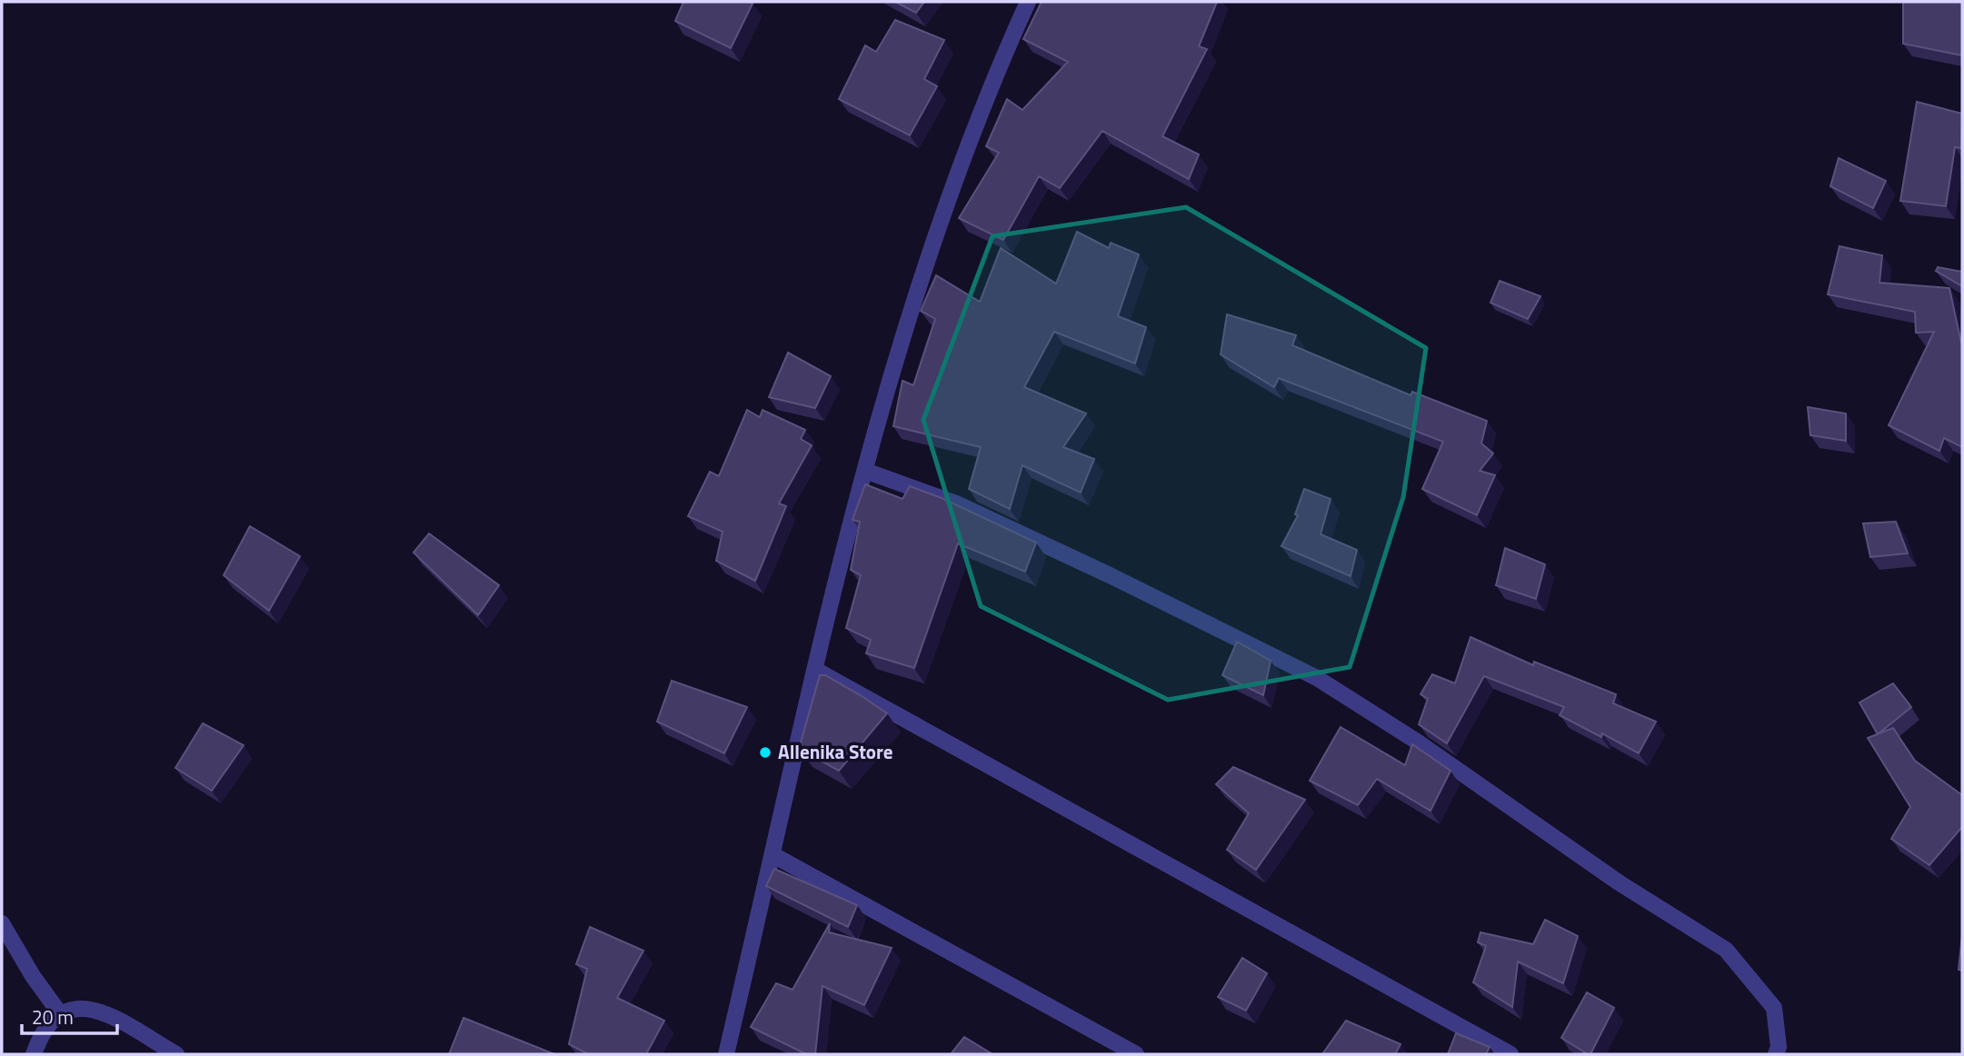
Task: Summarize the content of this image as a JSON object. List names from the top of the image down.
{
  "places": ["Allenika Store"],
  "scale_bar": "20 m"
}
